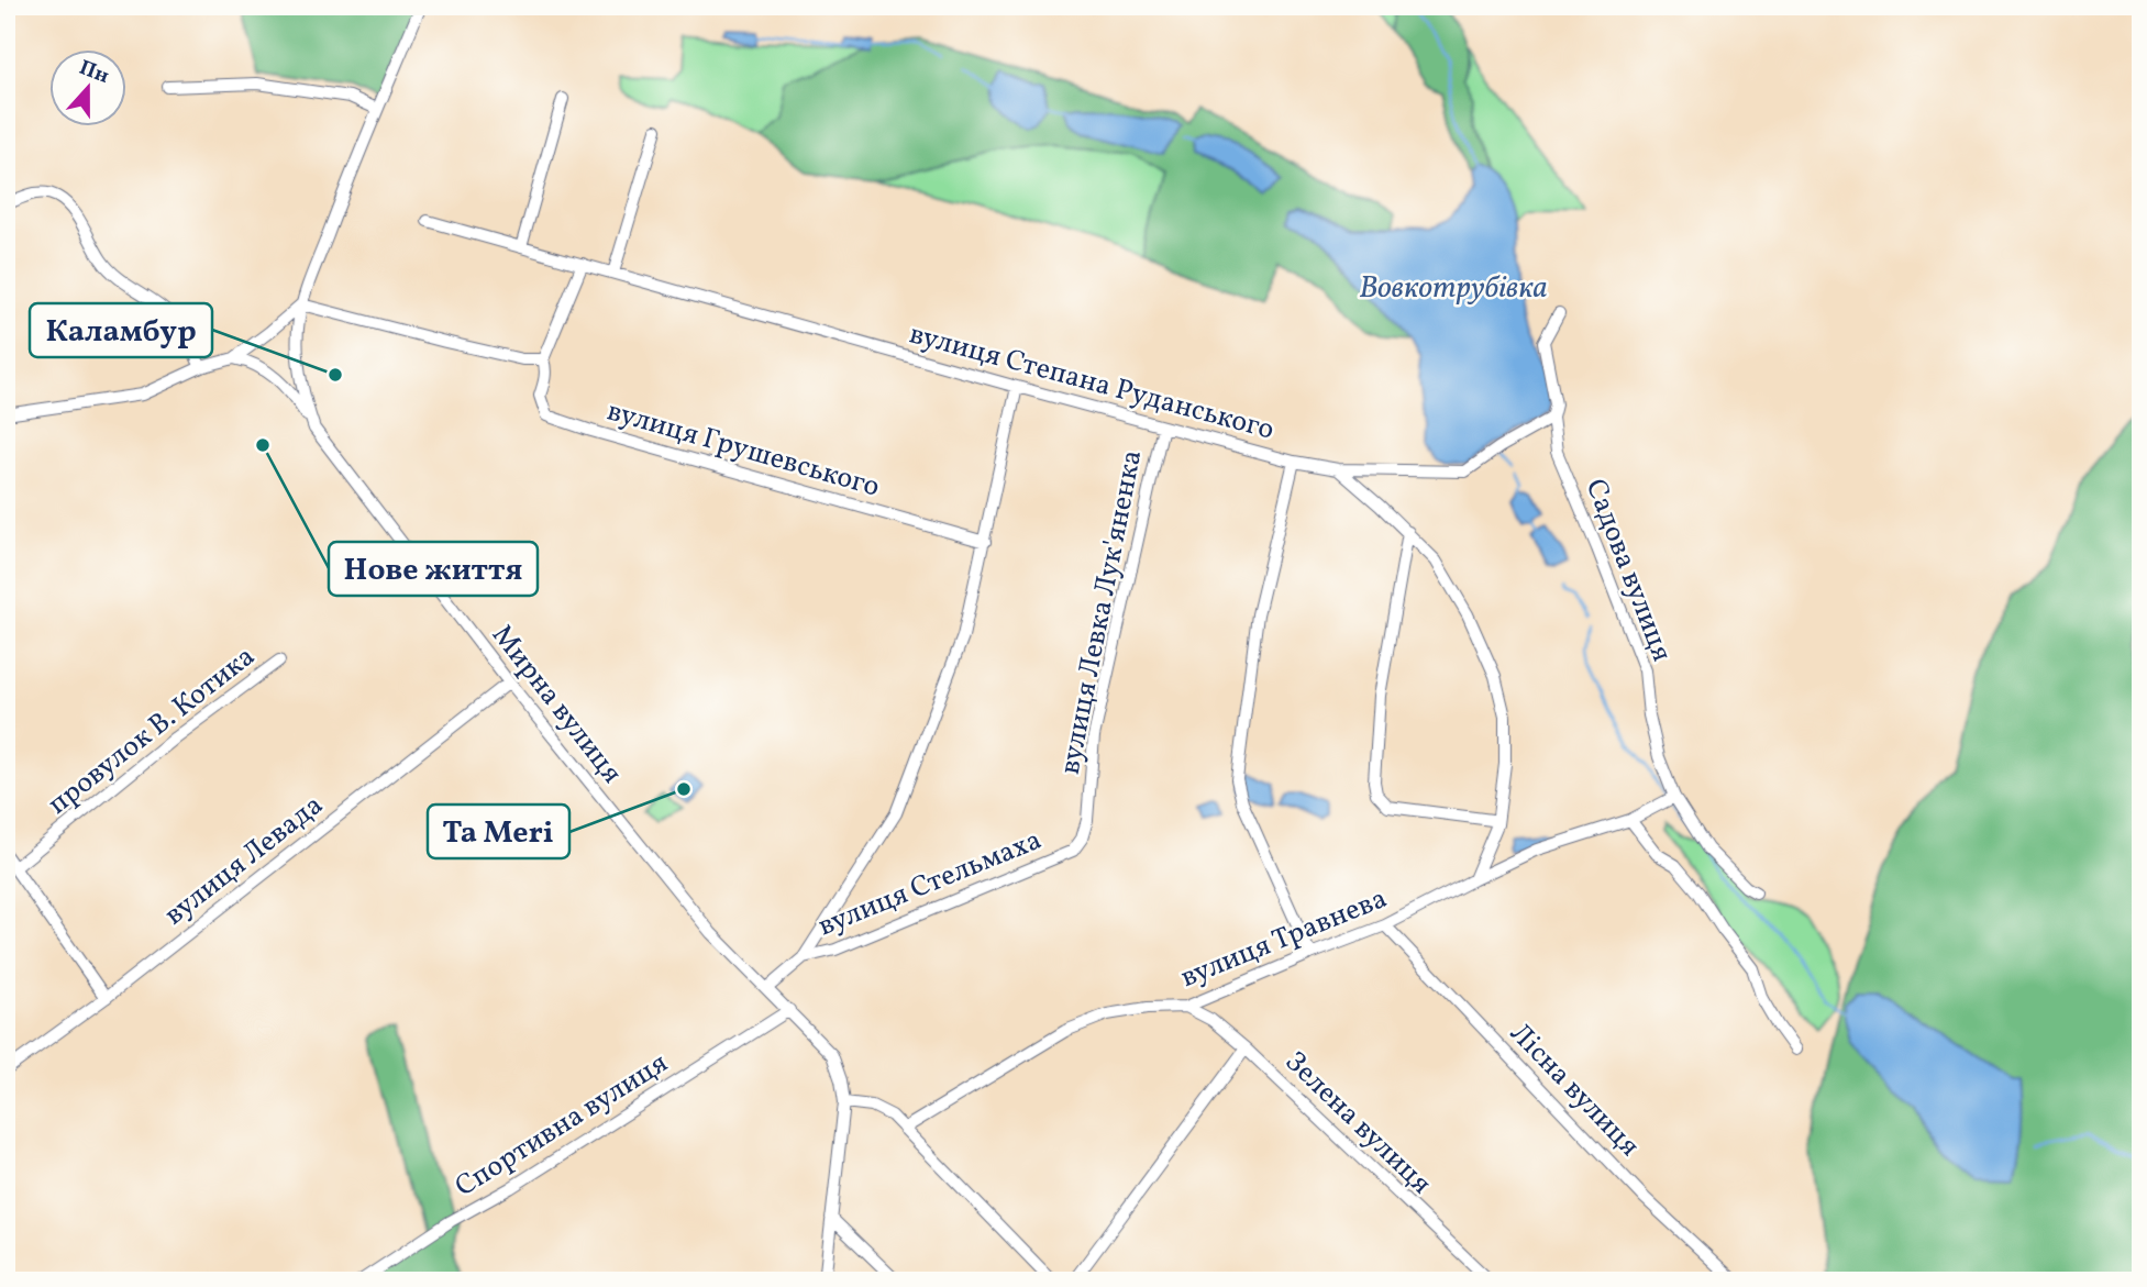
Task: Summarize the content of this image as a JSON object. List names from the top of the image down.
{
  "streets": {
    "street": [
      "вулиця Степана Руданського",
      "вулиця Грушевського",
      "Садова вулиця",
      "вулиця Левка Лук'яненка",
      "Мирна вулиця",
      "провулок В. Котика",
      "вулиця Левада",
      "вулиця Стельмаха",
      "вулиця Травнева",
      "Лісна вулиця",
      "Зелена вулиця",
      "Спортивна вулиця"
    ]
  },
  "crossings": [
    ["вулиця Степана Руданського", "вулиця Грушевського"],
    ["вулиця Степана Руданського", "Садова вулиця"],
    ["вулиця Степана Руданського", "вулиця Левка Лук'яненка"],
    ["Садова вулиця", "вулиця Травнева"],
    ["вулиця Левка Лук'яненка", "вулиця Стельмаха"],
    ["Мирна вулиця", "вулиця Левада"],
    ["Мирна вулиця", "Спортивна вулиця"],
    ["вулиця Травнева", "Лісна вулиця"],
    ["вулиця Травнева", "Зелена вулиця"]
  ],
  "water": ["Вовкотрубівка"],
  "places": ["Каламбур", "Нове життя", "Ta Meri"],
  "north": "top"
}
